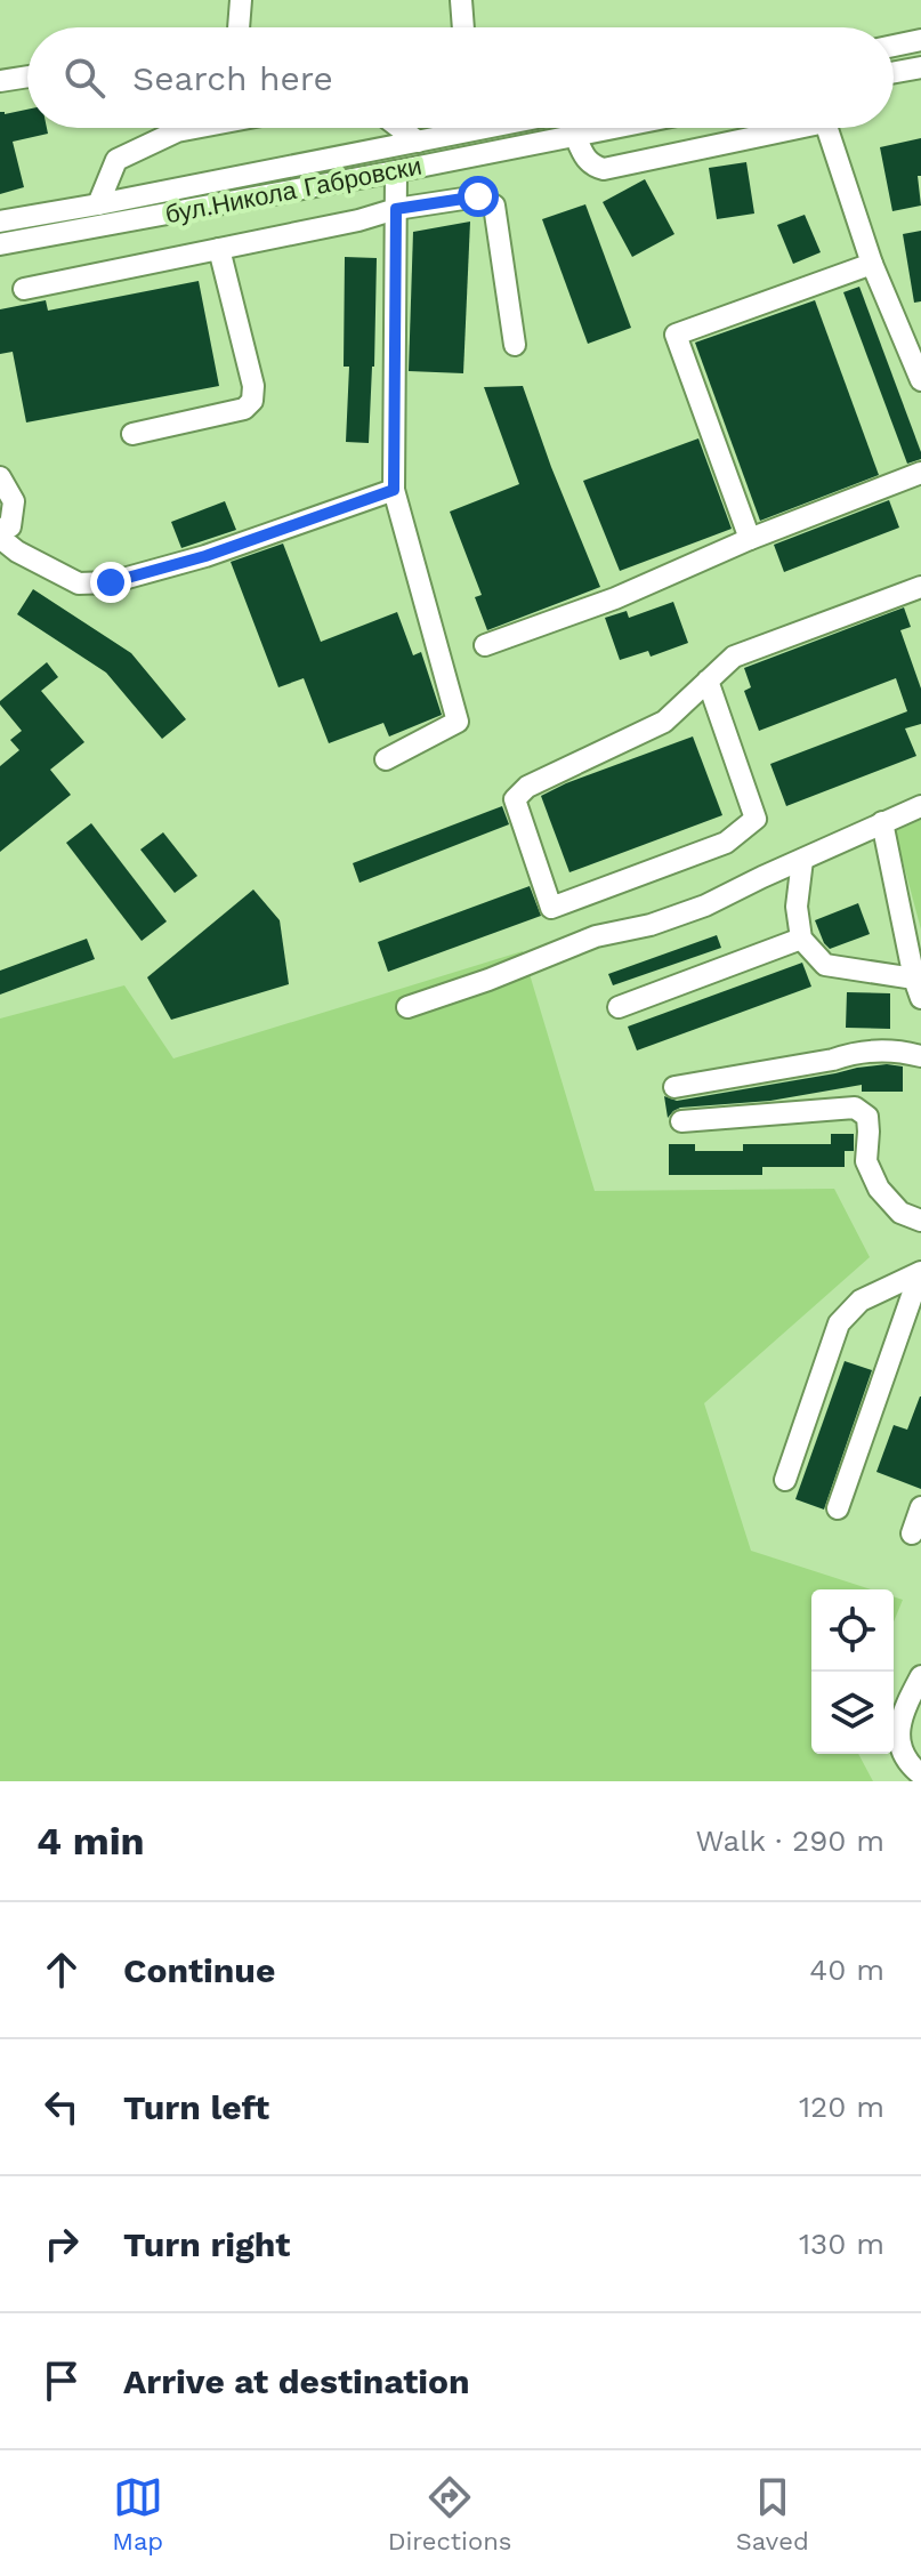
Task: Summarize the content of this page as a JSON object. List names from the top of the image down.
{
  "streets": {
    "street": ["бул.Никола Габровски"]
  },
  "page": {
    "search": "Search here",
    "heading": ["4 min", "Walk · 290 m"],
    "list": [
      ["Continue", "40 m"],
      ["Turn left", "120 m"],
      ["Turn right", "130 m"],
      "Arrive at destination"
    ],
    "nav": ["Map", "Directions", "Saved"]
  }
}
